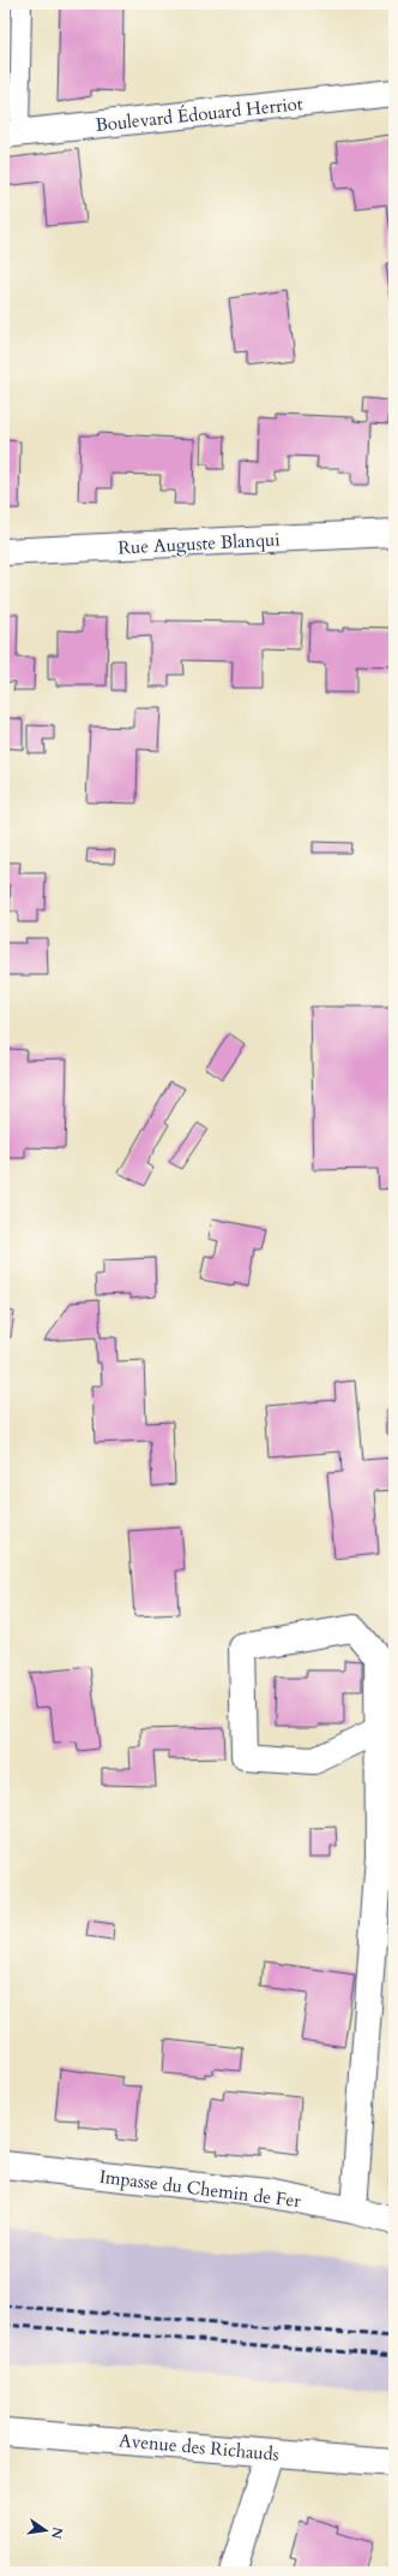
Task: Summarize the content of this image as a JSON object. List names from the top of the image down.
{
  "streets": {
    "street": [
      "Boulevard Édouard Herriot",
      "Rue Auguste Blanqui",
      "Impasse du Chemin de Fer",
      "Avenue des Richauds"
    ]
  },
  "north": "right"
}
